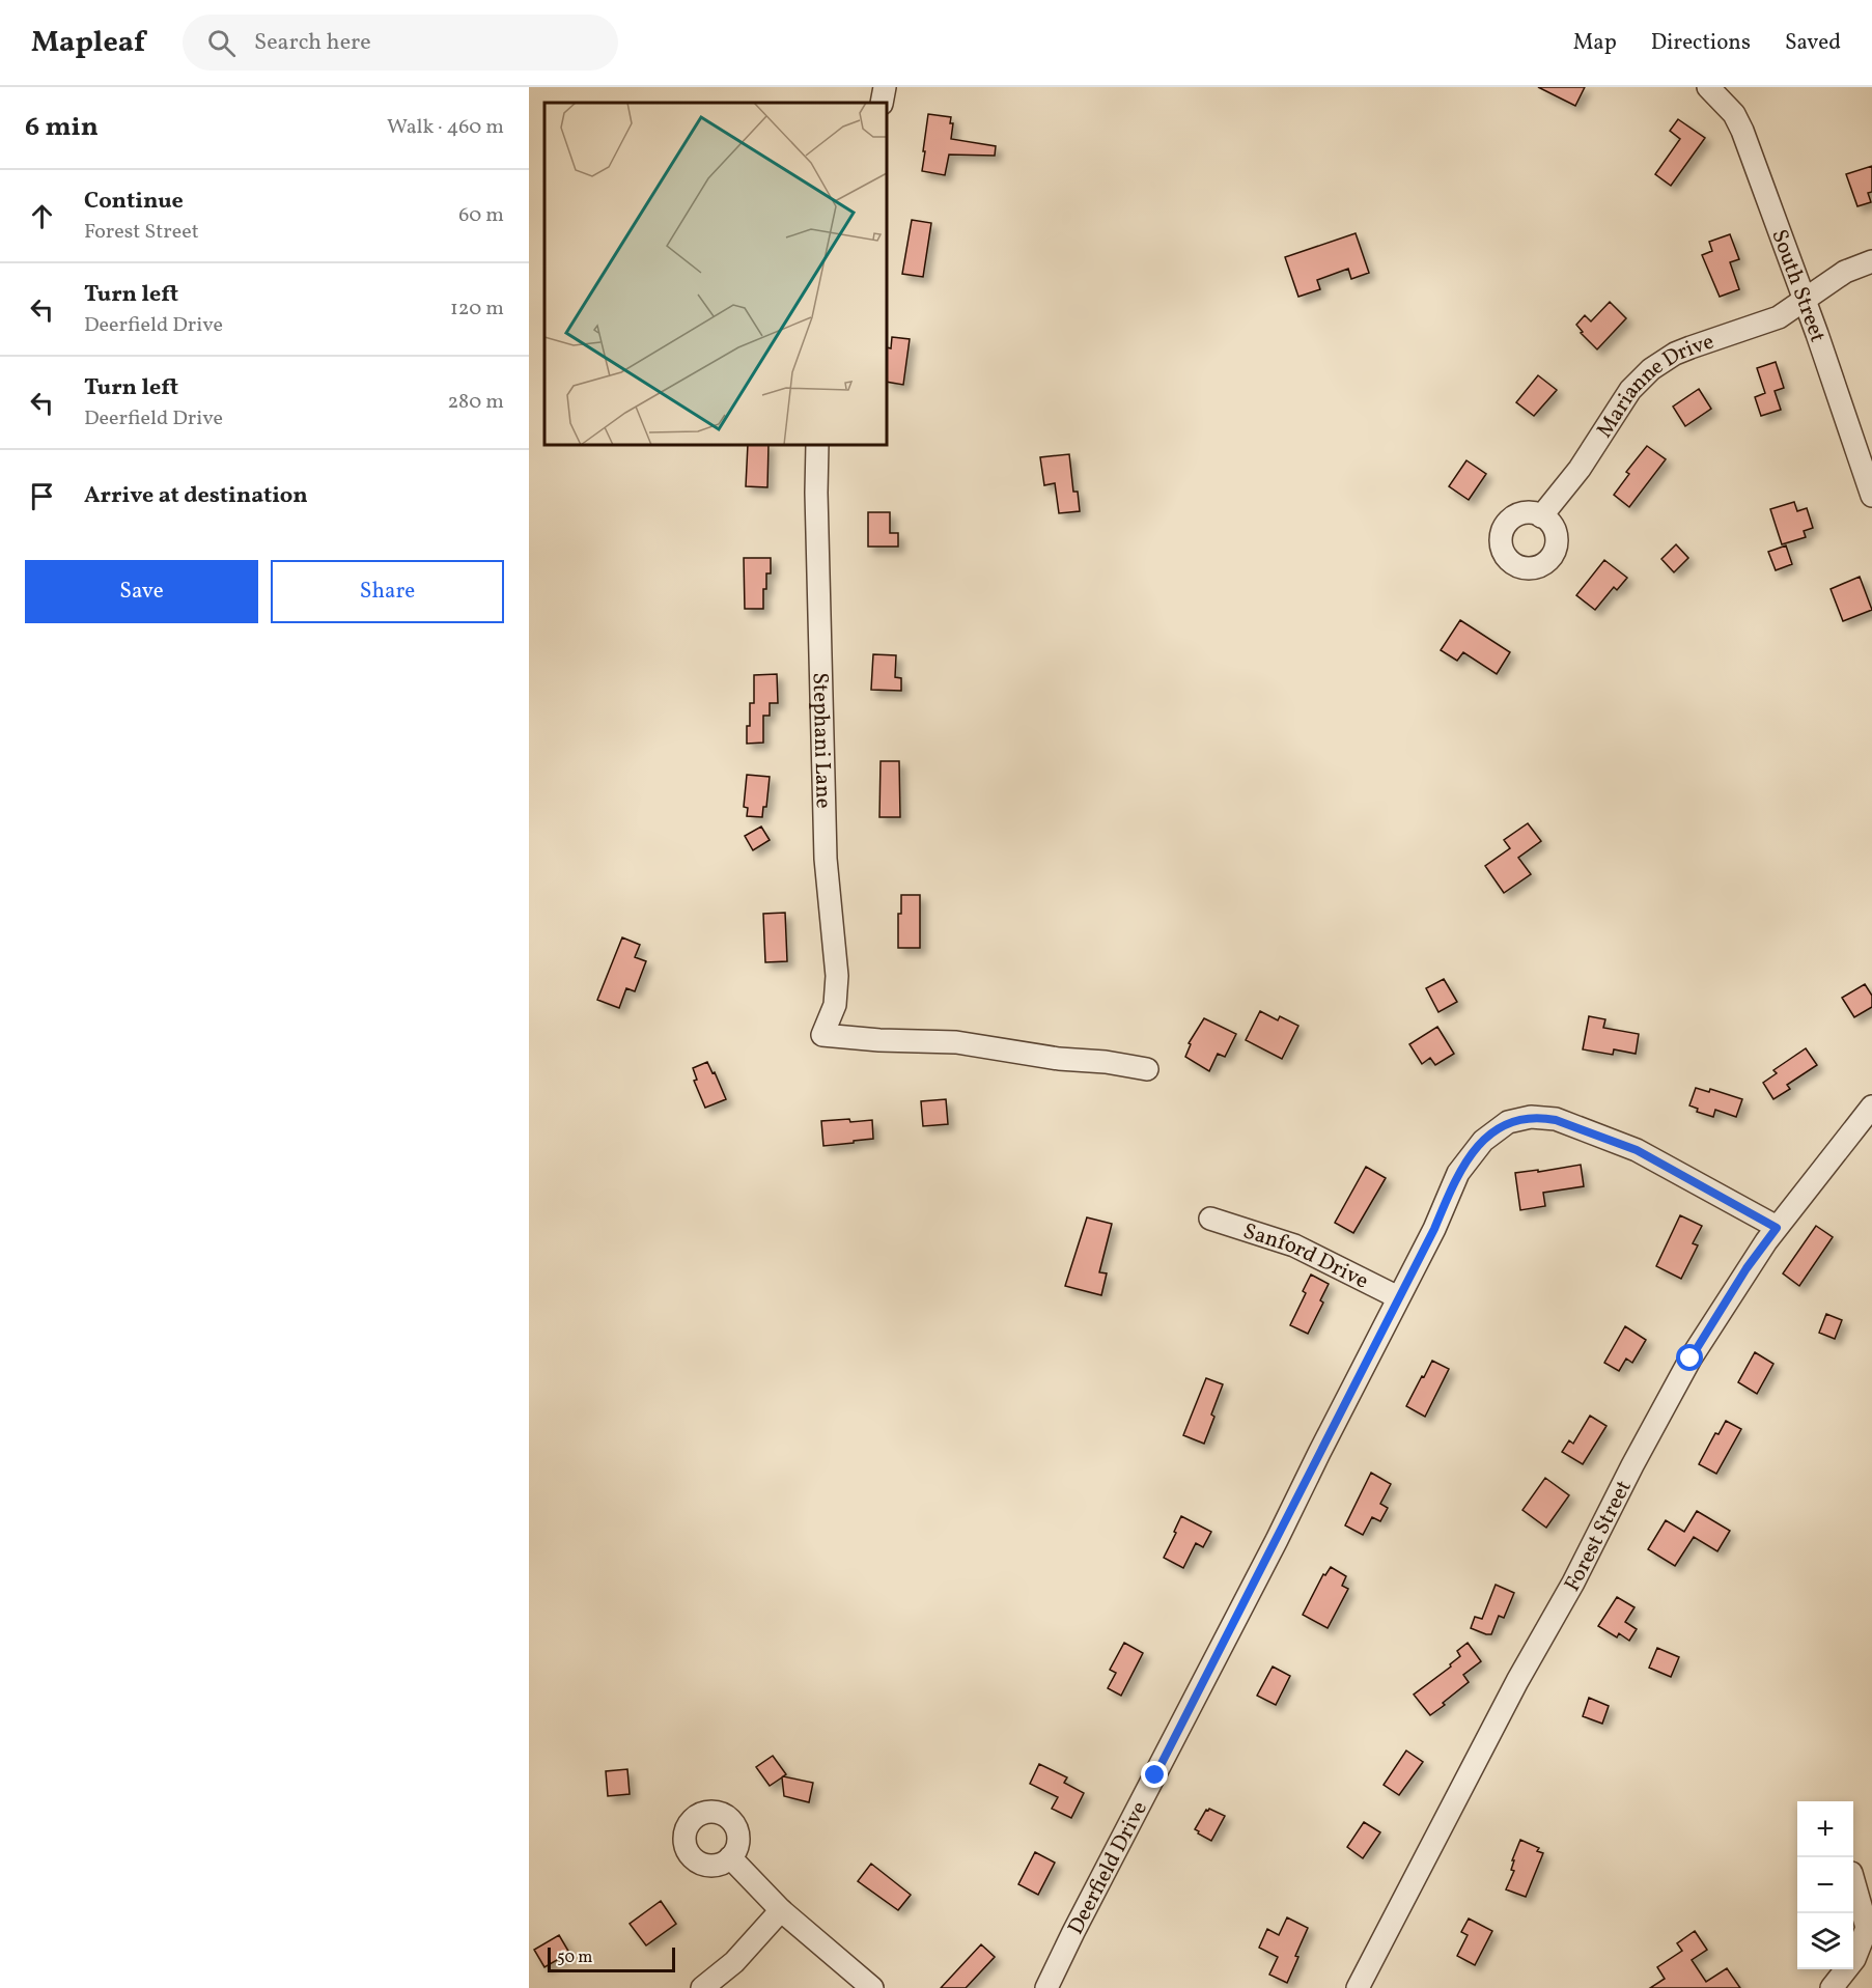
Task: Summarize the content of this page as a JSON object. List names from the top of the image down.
{
  "streets": {
    "street": [
      "South Street",
      "Marianne Drive",
      "Stephani Lane",
      "Sanford Drive",
      "Forest Street",
      "Deerfield Drive"
    ]
  },
  "crossings": [
    ["South Street", "Marianne Drive"],
    ["Sanford Drive", "Deerfield Drive"],
    ["Forest Street", "Deerfield Drive"]
  ],
  "scale_bar": "50 m",
  "page": {
    "header": "Mapleaf",
    "search": "Search here",
    "nav": ["Map", "Directions", "Saved"],
    "heading": ["6 min", "Walk · 460 m"],
    "list": [
      ["Continue", "Forest Street", "60 m"],
      ["Turn left", "Deerfield Drive", "120 m"],
      ["Turn left", "Deerfield Drive", "280 m"],
      "Arrive at destination"
    ],
    "buttons": ["Save", "Share"],
    "map_buttons": ["+", "−"],
    "scale": "50 m"
  }
}
